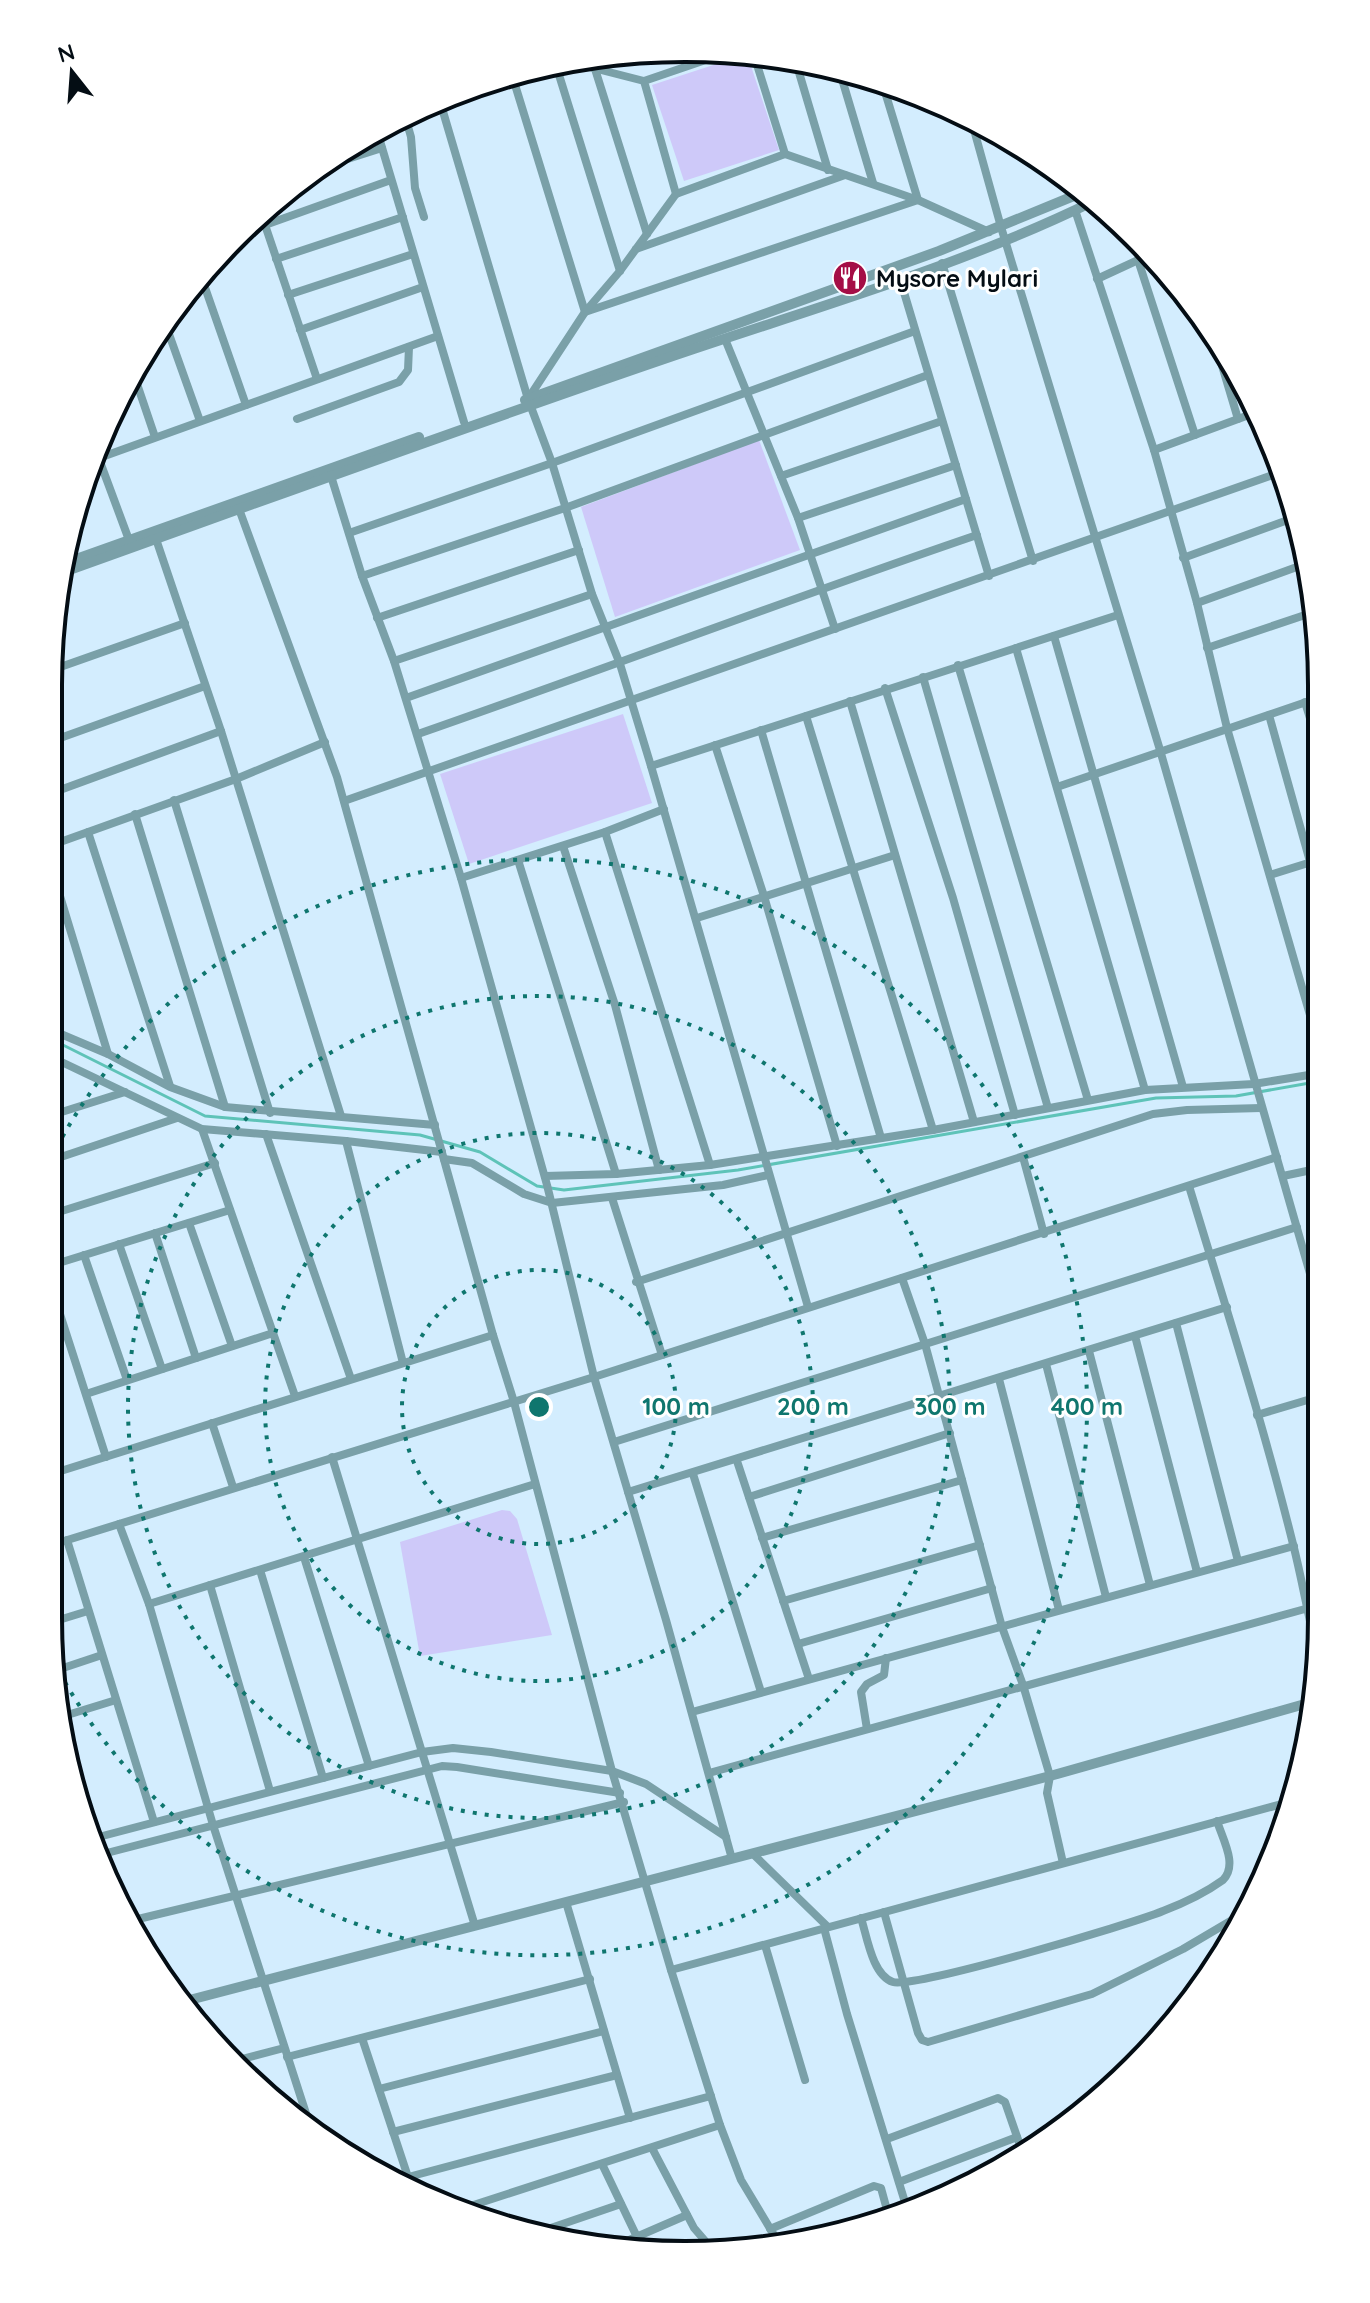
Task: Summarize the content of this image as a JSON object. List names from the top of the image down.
{
  "places": {
    "restaurant": ["Mysore Mylari"]
  },
  "north": "top",
  "rings": [
    "100 m",
    "200 m",
    "300 m",
    "400 m"
  ]
}
